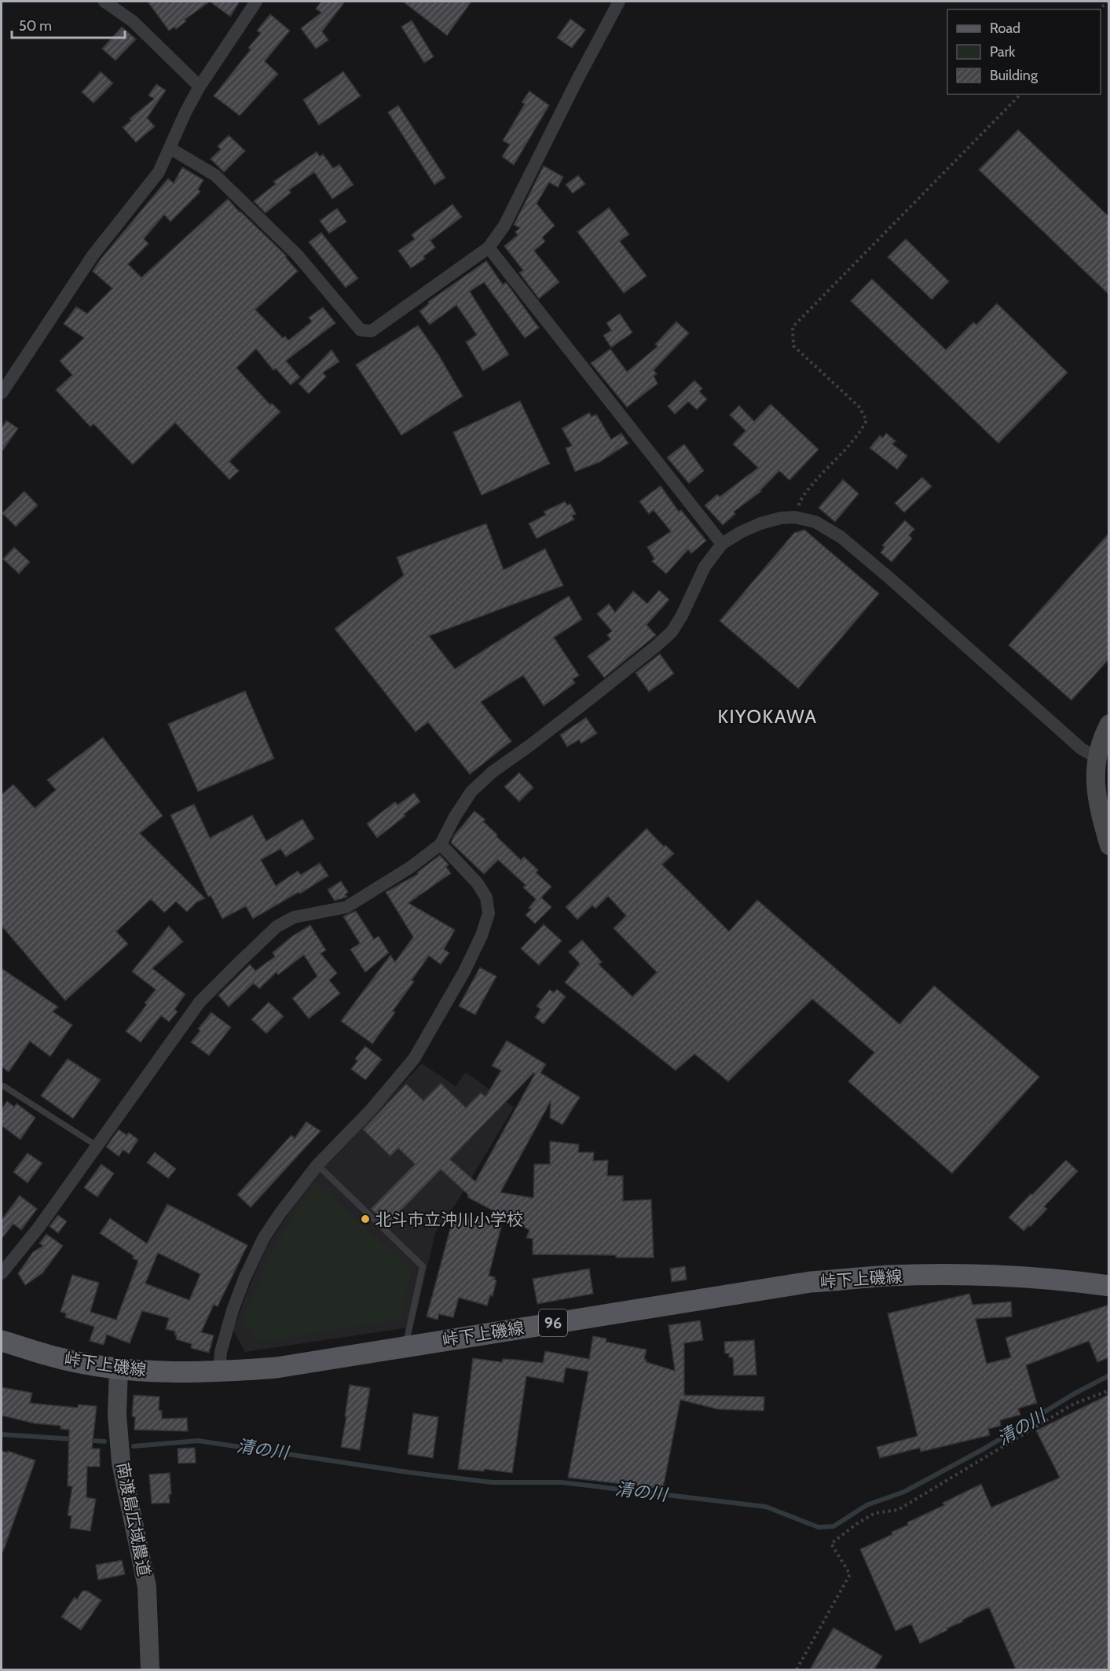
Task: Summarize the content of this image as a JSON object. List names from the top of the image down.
{
  "streets": {
    "main road": ["峠下上磯線", "96"],
    "street": ["南渡島広域農道"]
  },
  "crossings": [
    ["峠下上磯線", "南渡島広域農道"]
  ],
  "districts": ["KIYOKAWA"],
  "water": ["清の川"],
  "places": ["北斗市立沖川小学校"],
  "legend": ["Road", "Park", "Building"],
  "scale_bar": "50 m"
}
